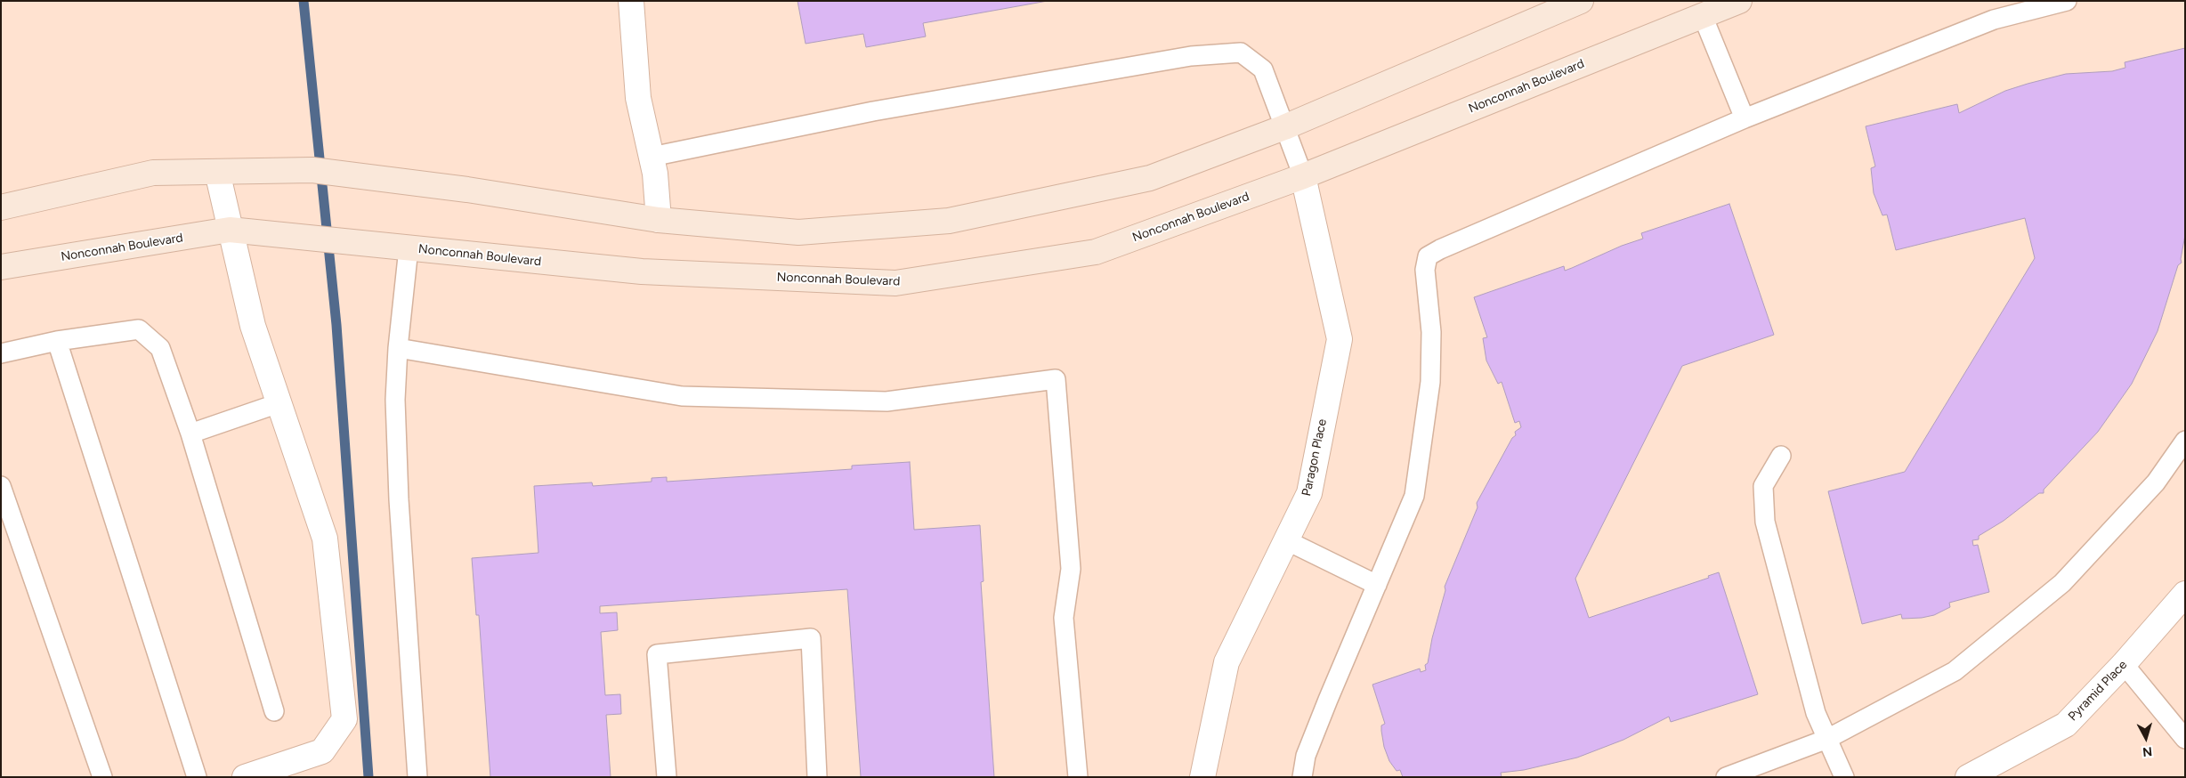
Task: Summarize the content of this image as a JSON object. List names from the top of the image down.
{
  "streets": {
    "street": ["Nonconnah Boulevard", "Paragon Place", "Pyramid Place"]
  },
  "crossings": [
    ["Nonconnah Boulevard", "Paragon Place"]
  ],
  "north": "bottom"
}
